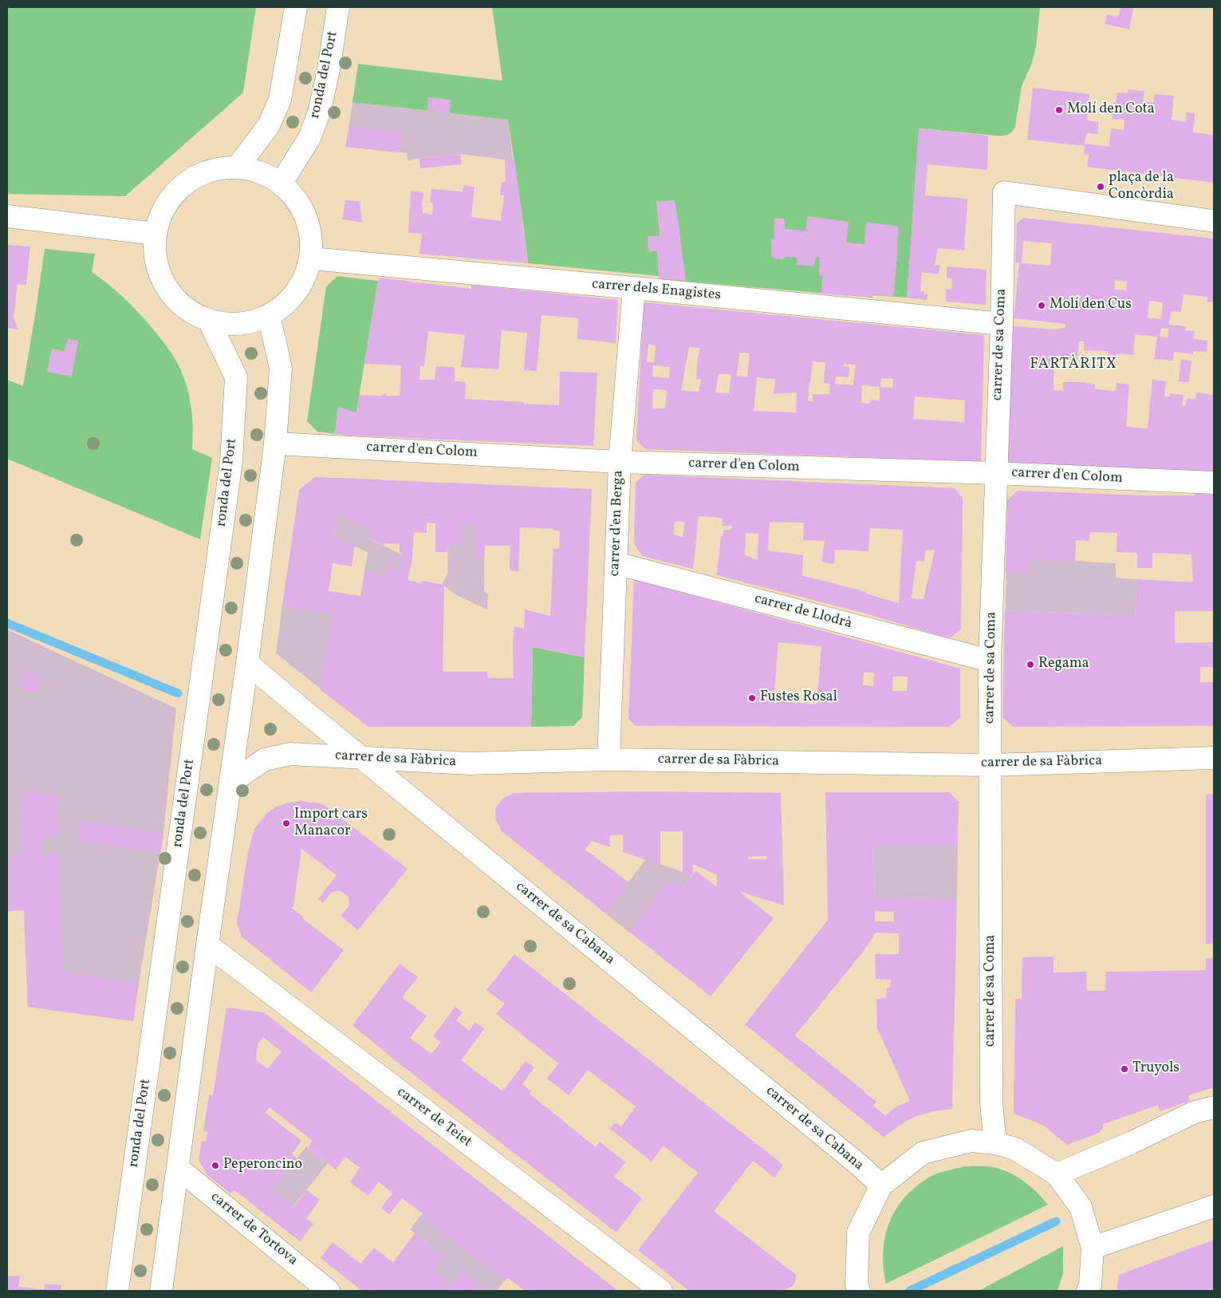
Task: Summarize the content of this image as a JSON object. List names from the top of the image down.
{
  "streets": {
    "street": [
      "ronda del Port",
      "carrer dels Enagistes",
      "carrer de sa Coma",
      "carrer d'en Colom",
      "carrer d'en Berga",
      "carrer de Llodrà",
      "carrer de sa Fàbrica",
      "carrer de sa Cabana",
      "carrer de Teiet",
      "carrer de Tortova"
    ]
  },
  "crossings": [
    ["carrer dels Enagistes", "carrer de sa Coma"],
    ["carrer dels Enagistes", "carrer d'en Berga"],
    ["carrer de sa Coma", "carrer d'en Colom"],
    ["carrer de sa Coma", "carrer de Llodrà"],
    ["carrer de sa Coma", "carrer de sa Fàbrica"],
    ["carrer d'en Colom", "carrer d'en Berga"],
    ["carrer d'en Berga", "carrer de Llodrà"],
    ["carrer d'en Berga", "carrer de sa Fàbrica"],
    ["carrer de sa Fàbrica", "carrer de sa Cabana"]
  ],
  "districts": ["FARTÀRITX"],
  "places": [
    "Molí den Cota",
    "plaça de la Concòrdia",
    "Molí den Cus",
    "Regama",
    "Fustes Rosal",
    "Import cars Manacor",
    "Truyols",
    "Peperoncino"
  ]
}
